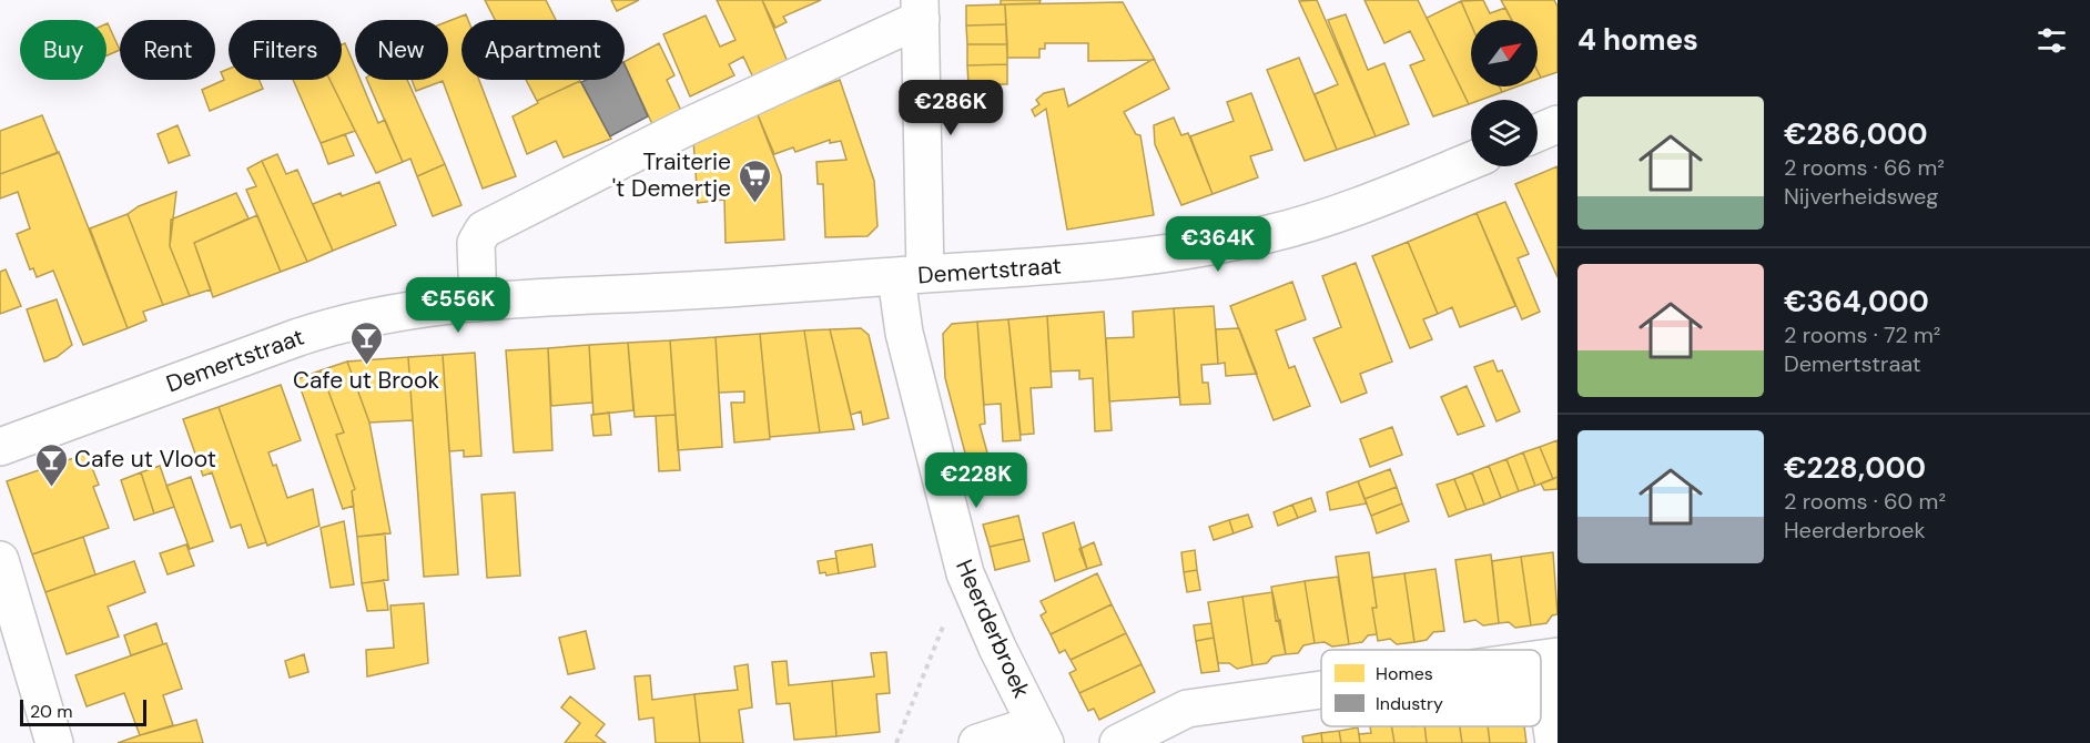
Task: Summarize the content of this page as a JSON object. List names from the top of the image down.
{
  "streets": {
    "street": ["Demertstraat", "Heerderbroek"]
  },
  "crossings": [
    ["Demertstraat", "Heerderbroek"]
  ],
  "places": {
    "supermarket": ["Traiterie 't Demertje"],
    "bar": ["Cafe ut Brook", "Cafe ut Vloot"]
  },
  "legend": ["Homes", "Industry"],
  "scale_bar": "20 m",
  "north": "top right",
  "page": {
    "heading": "4 homes",
    "chip": [
      "Buy",
      "Rent",
      "Filters",
      "New",
      "Apartment"
    ],
    "price": [
      "€286K",
      "€364K",
      "€556K",
      "€228K"
    ],
    "list": [
      {
        "name": "€286,000",
        "note": "2 rooms · 66 m² · Nijverheidsweg"
      },
      {
        "name": "€364,000",
        "note": "2 rooms · 72 m² · Demertstraat"
      },
      {
        "name": "€228,000",
        "note": "2 rooms · 60 m² · Heerderbroek"
      }
    ],
    "scale": "20 m"
  }
}
